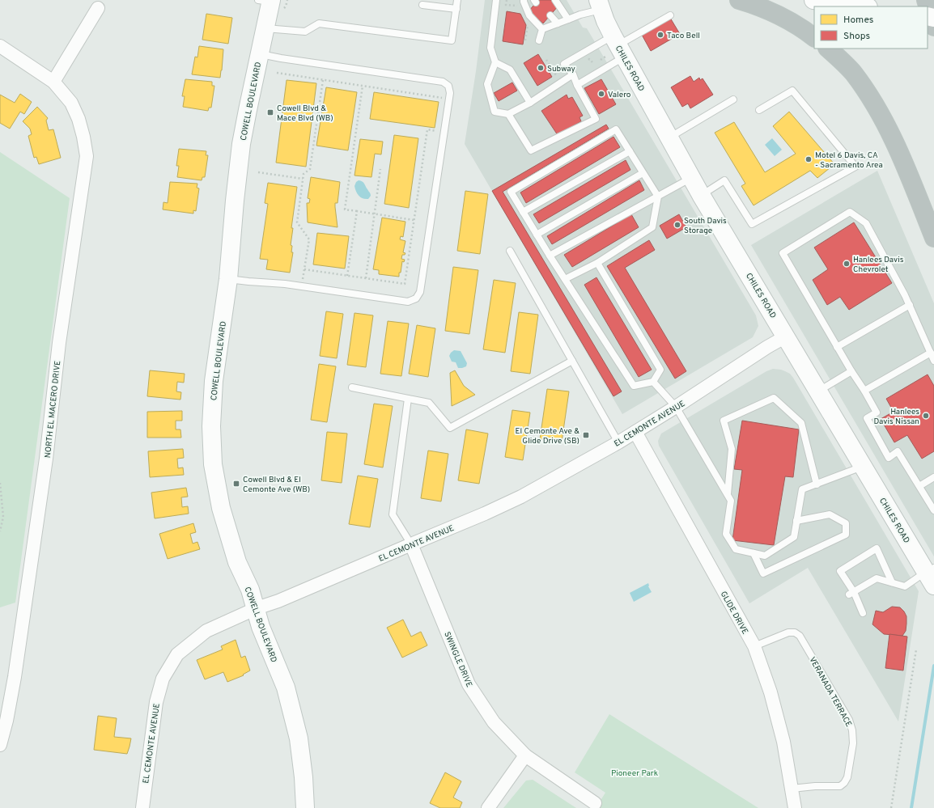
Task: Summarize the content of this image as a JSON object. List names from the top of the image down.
{
  "streets": {
    "street": [
      "CHILES ROAD",
      "COWELL BOULEVARD",
      "NORTH EL MACERO DRIVE",
      "EL CEMONTE AVENUE",
      "GLIDE DRIVE",
      "SWINGLE DRIVE"
    ],
    "lane": ["VERANADA TERRACE"]
  },
  "crossings": [
    ["CHILES ROAD", "EL CEMONTE AVENUE"],
    ["COWELL BOULEVARD", "EL CEMONTE AVENUE"],
    ["EL CEMONTE AVENUE", "GLIDE DRIVE"],
    ["EL CEMONTE AVENUE", "SWINGLE DRIVE"],
    ["GLIDE DRIVE", "VERANADA TERRACE"]
  ],
  "parks": ["Pioneer Park"],
  "places": {
    "other": [
      "Taco Bell",
      "Subway",
      "Valero",
      "Motel 6 Davis, CA - Sacramento Area",
      "South Davis Storage",
      "Hanlees Davis Chevrolet",
      "Hanlees Davis Nissan"
    ],
    "transit": ["Cowell Blvd & Mace Blvd (WB)", "El Cemonte Ave & Glide Drive (SB)", "Cowell Blvd & El Cemonte Ave (WB)"]
  },
  "legend": ["Homes", "Shops"]
}
